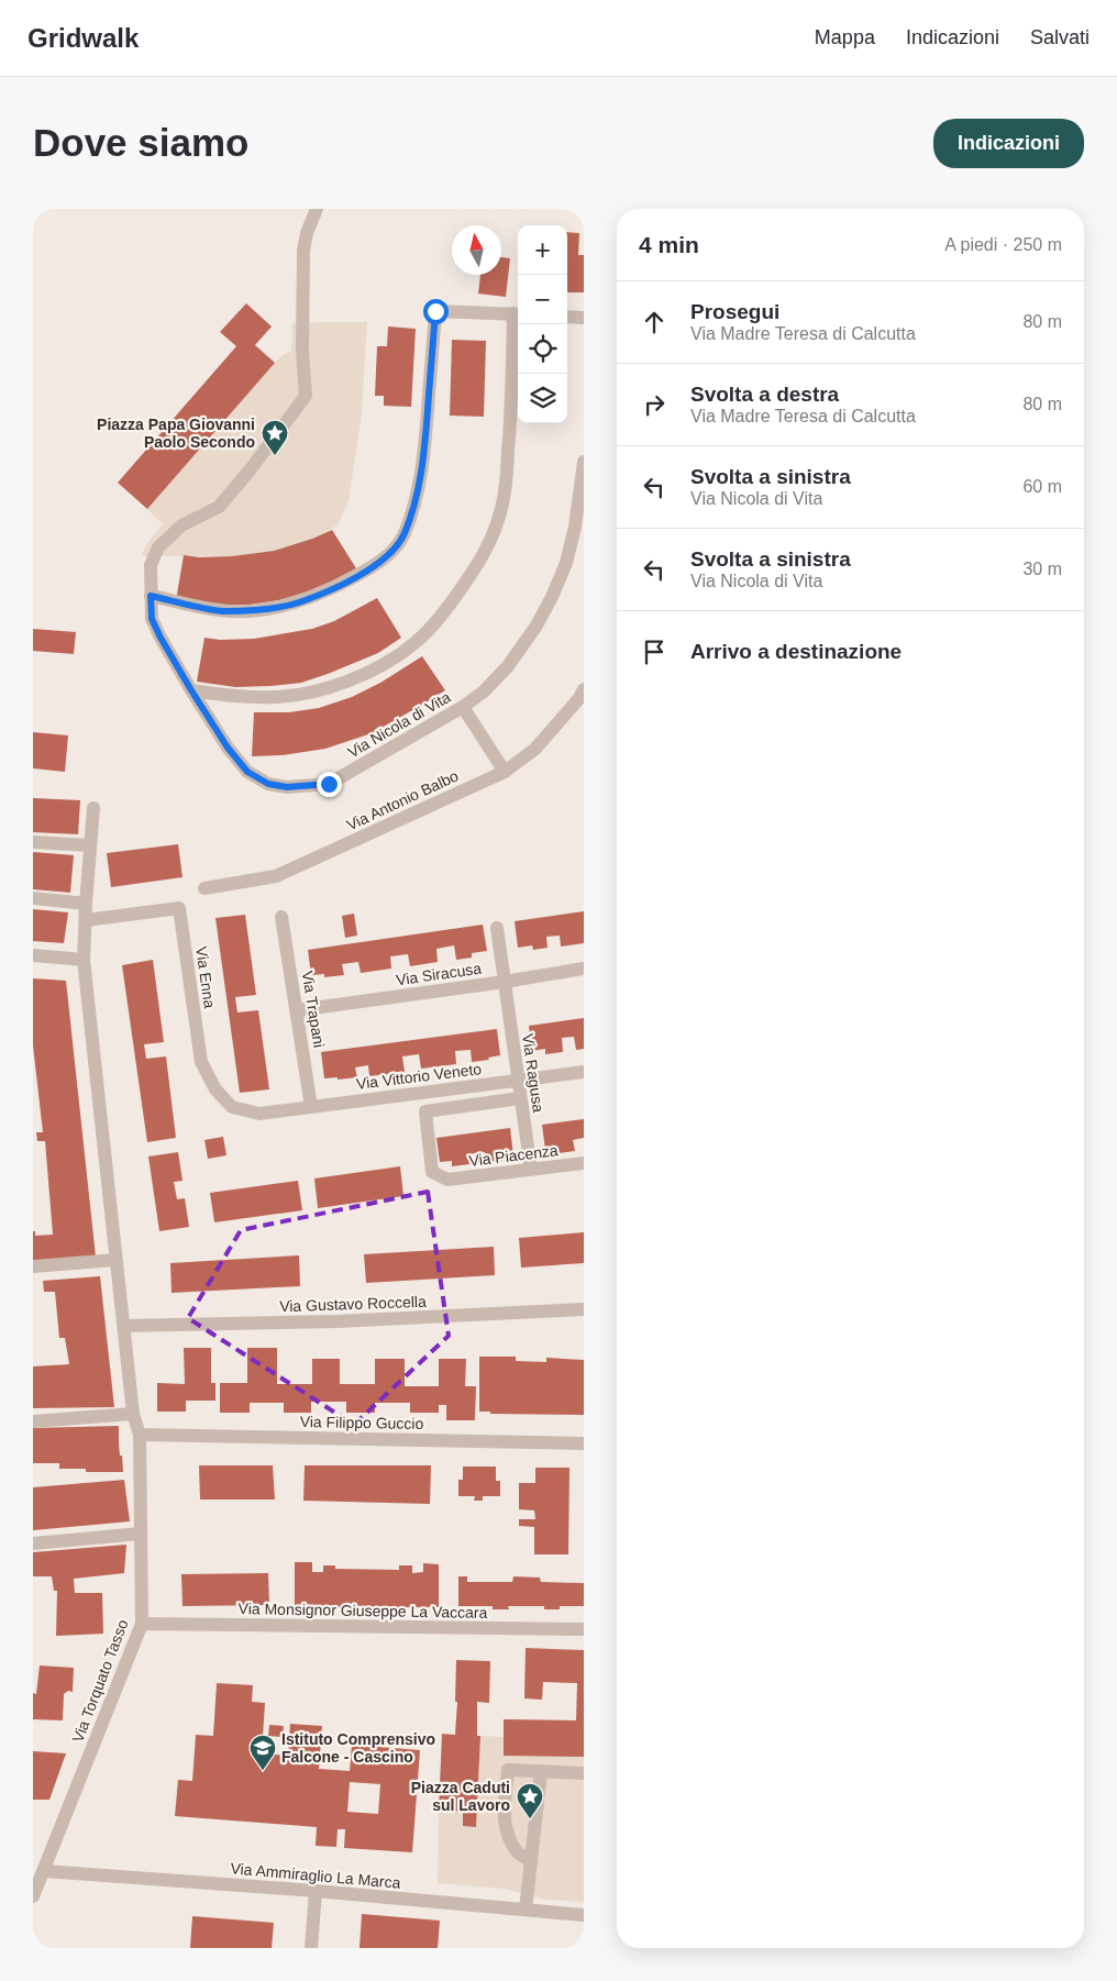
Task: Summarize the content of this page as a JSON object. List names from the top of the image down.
{
  "streets": {
    "street": [
      "Via Nicola di Vita",
      "Via Antonio Balbo",
      "Via Siracusa",
      "Via Enna",
      "Via Trapani",
      "Via Ragusa",
      "Via Vittorio Veneto",
      "Via Piacenza",
      "Via Gustavo Roccella",
      "Via Filippo Guccio",
      "Via Monsignor Giuseppe La Vaccara",
      "Via Torquato Tasso",
      "Via Ammiraglio La Marca"
    ]
  },
  "crossings": [
    ["Via Siracusa", "Via Trapani"],
    ["Via Siracusa", "Via Ragusa"],
    ["Via Enna", "Via Vittorio Veneto"],
    ["Via Enna", "Via Torquato Tasso"],
    ["Via Trapani", "Via Vittorio Veneto"],
    ["Via Ragusa", "Via Vittorio Veneto"],
    ["Via Ragusa", "Via Piacenza"],
    ["Via Gustavo Roccella", "Via Torquato Tasso"],
    ["Via Filippo Guccio", "Via Torquato Tasso"],
    ["Via Monsignor Giuseppe La Vaccara", "Via Torquato Tasso"],
    ["Via Torquato Tasso", "Via Ammiraglio La Marca"]
  ],
  "places": {
    "place": ["Piazza Papa Giovanni Paolo Secondo", "Piazza Caduti sul Lavoro"],
    "school or university": ["Istituto Comprensivo Falcone - Cascino"]
  },
  "north": "top",
  "page": {
    "header": "Gridwalk",
    "nav": ["Mappa", "Indicazioni", "Salvati"],
    "buttons": "Indicazioni",
    "title": "Dove siamo",
    "heading": ["4 min", "A piedi · 250 m"],
    "map_buttons": ["+", "−"],
    "list": [
      ["Prosegui", "Via Madre Teresa di Calcutta", "80 m"],
      ["Svolta a destra", "Via Madre Teresa di Calcutta", "80 m"],
      ["Svolta a sinistra", "Via Nicola di Vita", "60 m"],
      ["Svolta a sinistra", "Via Nicola di Vita", "30 m"],
      "Arrivo a destinazione"
    ]
  }
}
